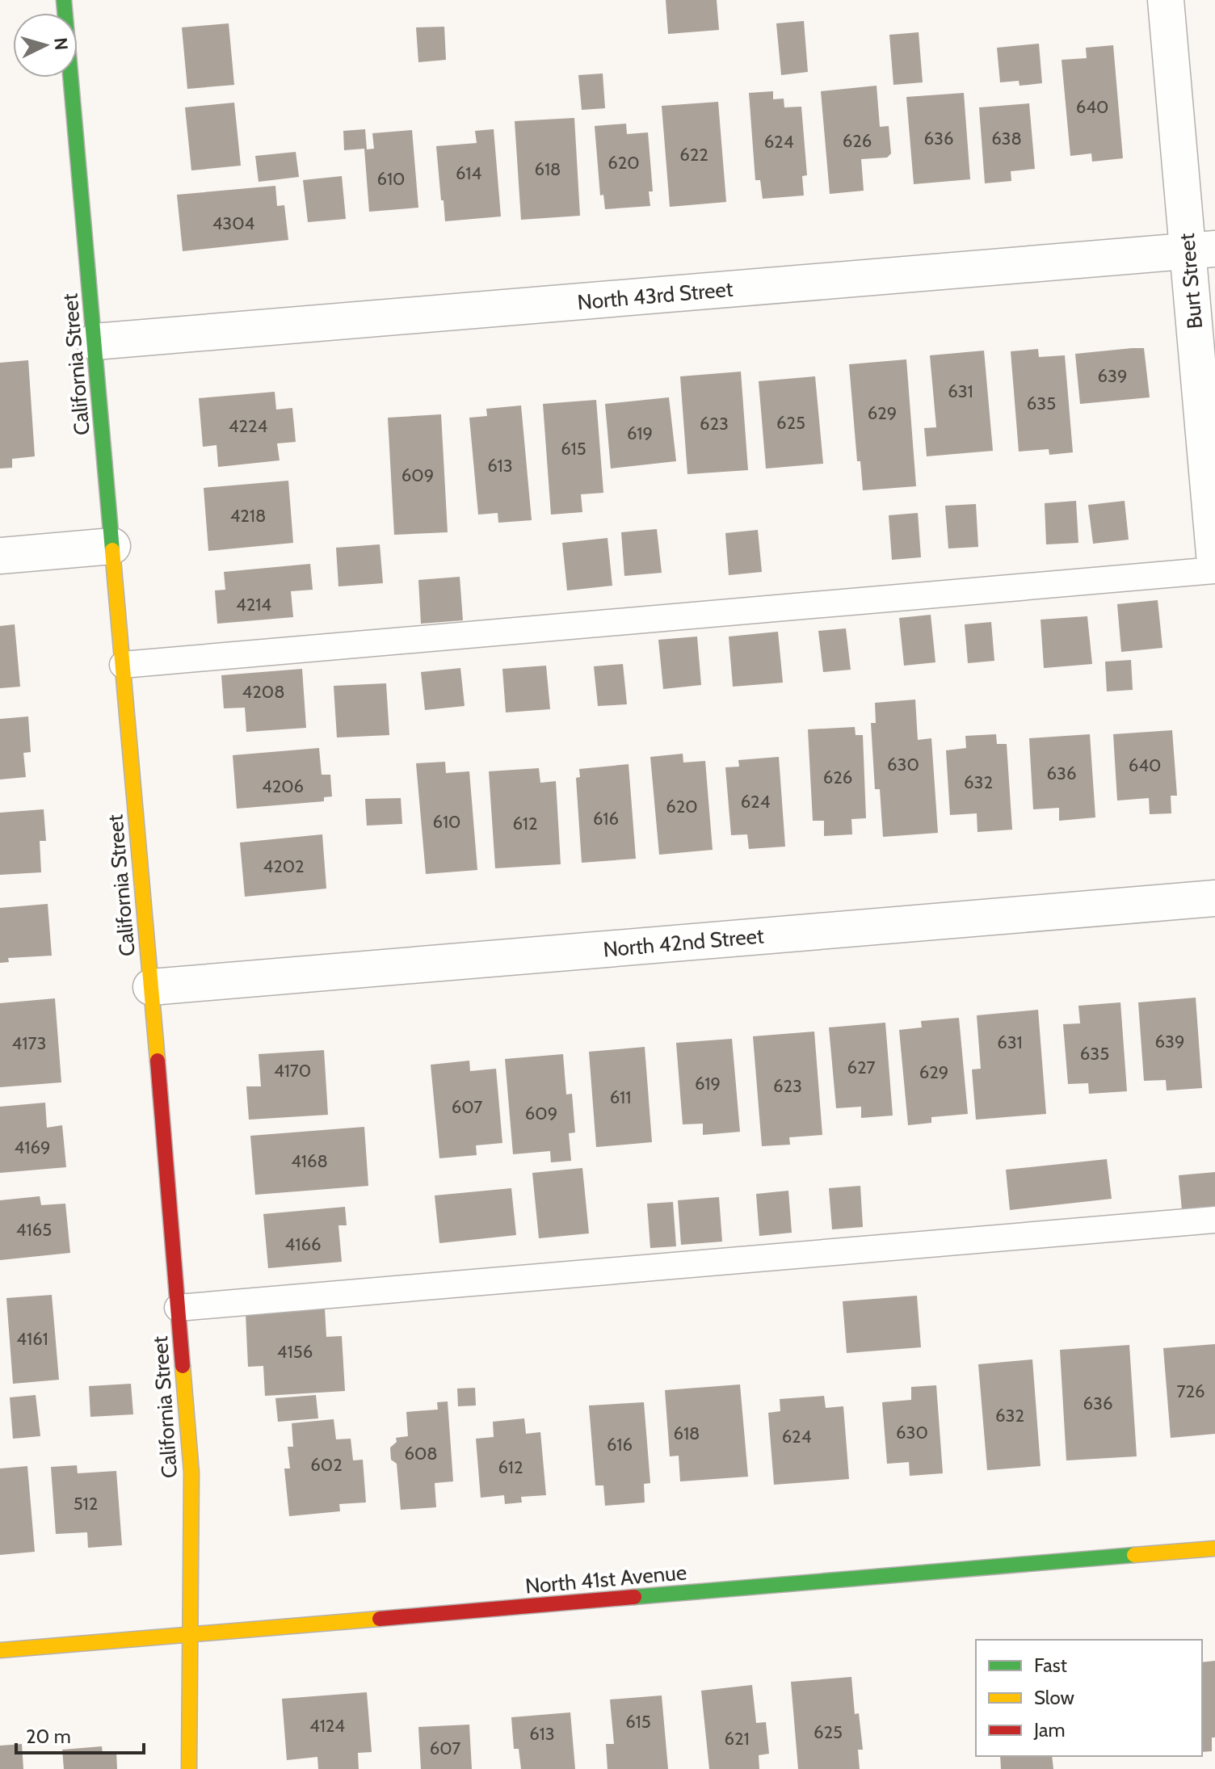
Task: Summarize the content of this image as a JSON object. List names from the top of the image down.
{
  "streets": {
    "street": [
      "Burt Street",
      "North 43rd Street",
      "California Street",
      "North 42nd Street",
      "North 41st Avenue"
    ]
  },
  "crossings": [
    ["Burt Street", "North 43rd Street"],
    ["North 43rd Street", "California Street"],
    ["California Street", "North 42nd Street"],
    ["California Street", "North 41st Avenue"]
  ],
  "house_numbers": [
    "640",
    "636",
    "638",
    "626",
    "624",
    "622",
    "620",
    "618",
    "614",
    "610",
    "4304",
    "639",
    "631",
    "635",
    "629",
    "625",
    "623",
    "4224",
    "619",
    "615",
    "613",
    "609",
    "4218",
    "4214",
    "4208",
    "630",
    "640",
    "636",
    "626",
    "632",
    "4206",
    "624",
    "620",
    "616",
    "610",
    "612",
    "4202",
    "639",
    "631",
    "4173",
    "635",
    "627",
    "4170",
    "629",
    "619",
    "623",
    "611",
    "607",
    "609",
    "4169",
    "4168",
    "4165",
    "4166",
    "4161",
    "4156",
    "726",
    "636",
    "632",
    "630",
    "618",
    "624",
    "616",
    "608",
    "602",
    "612",
    "512",
    "615",
    "4124",
    "625",
    "613",
    "621",
    "607"
  ],
  "legend": ["Fast", "Slow", "Jam"],
  "scale_bar": "20 m",
  "north": "right"
}
